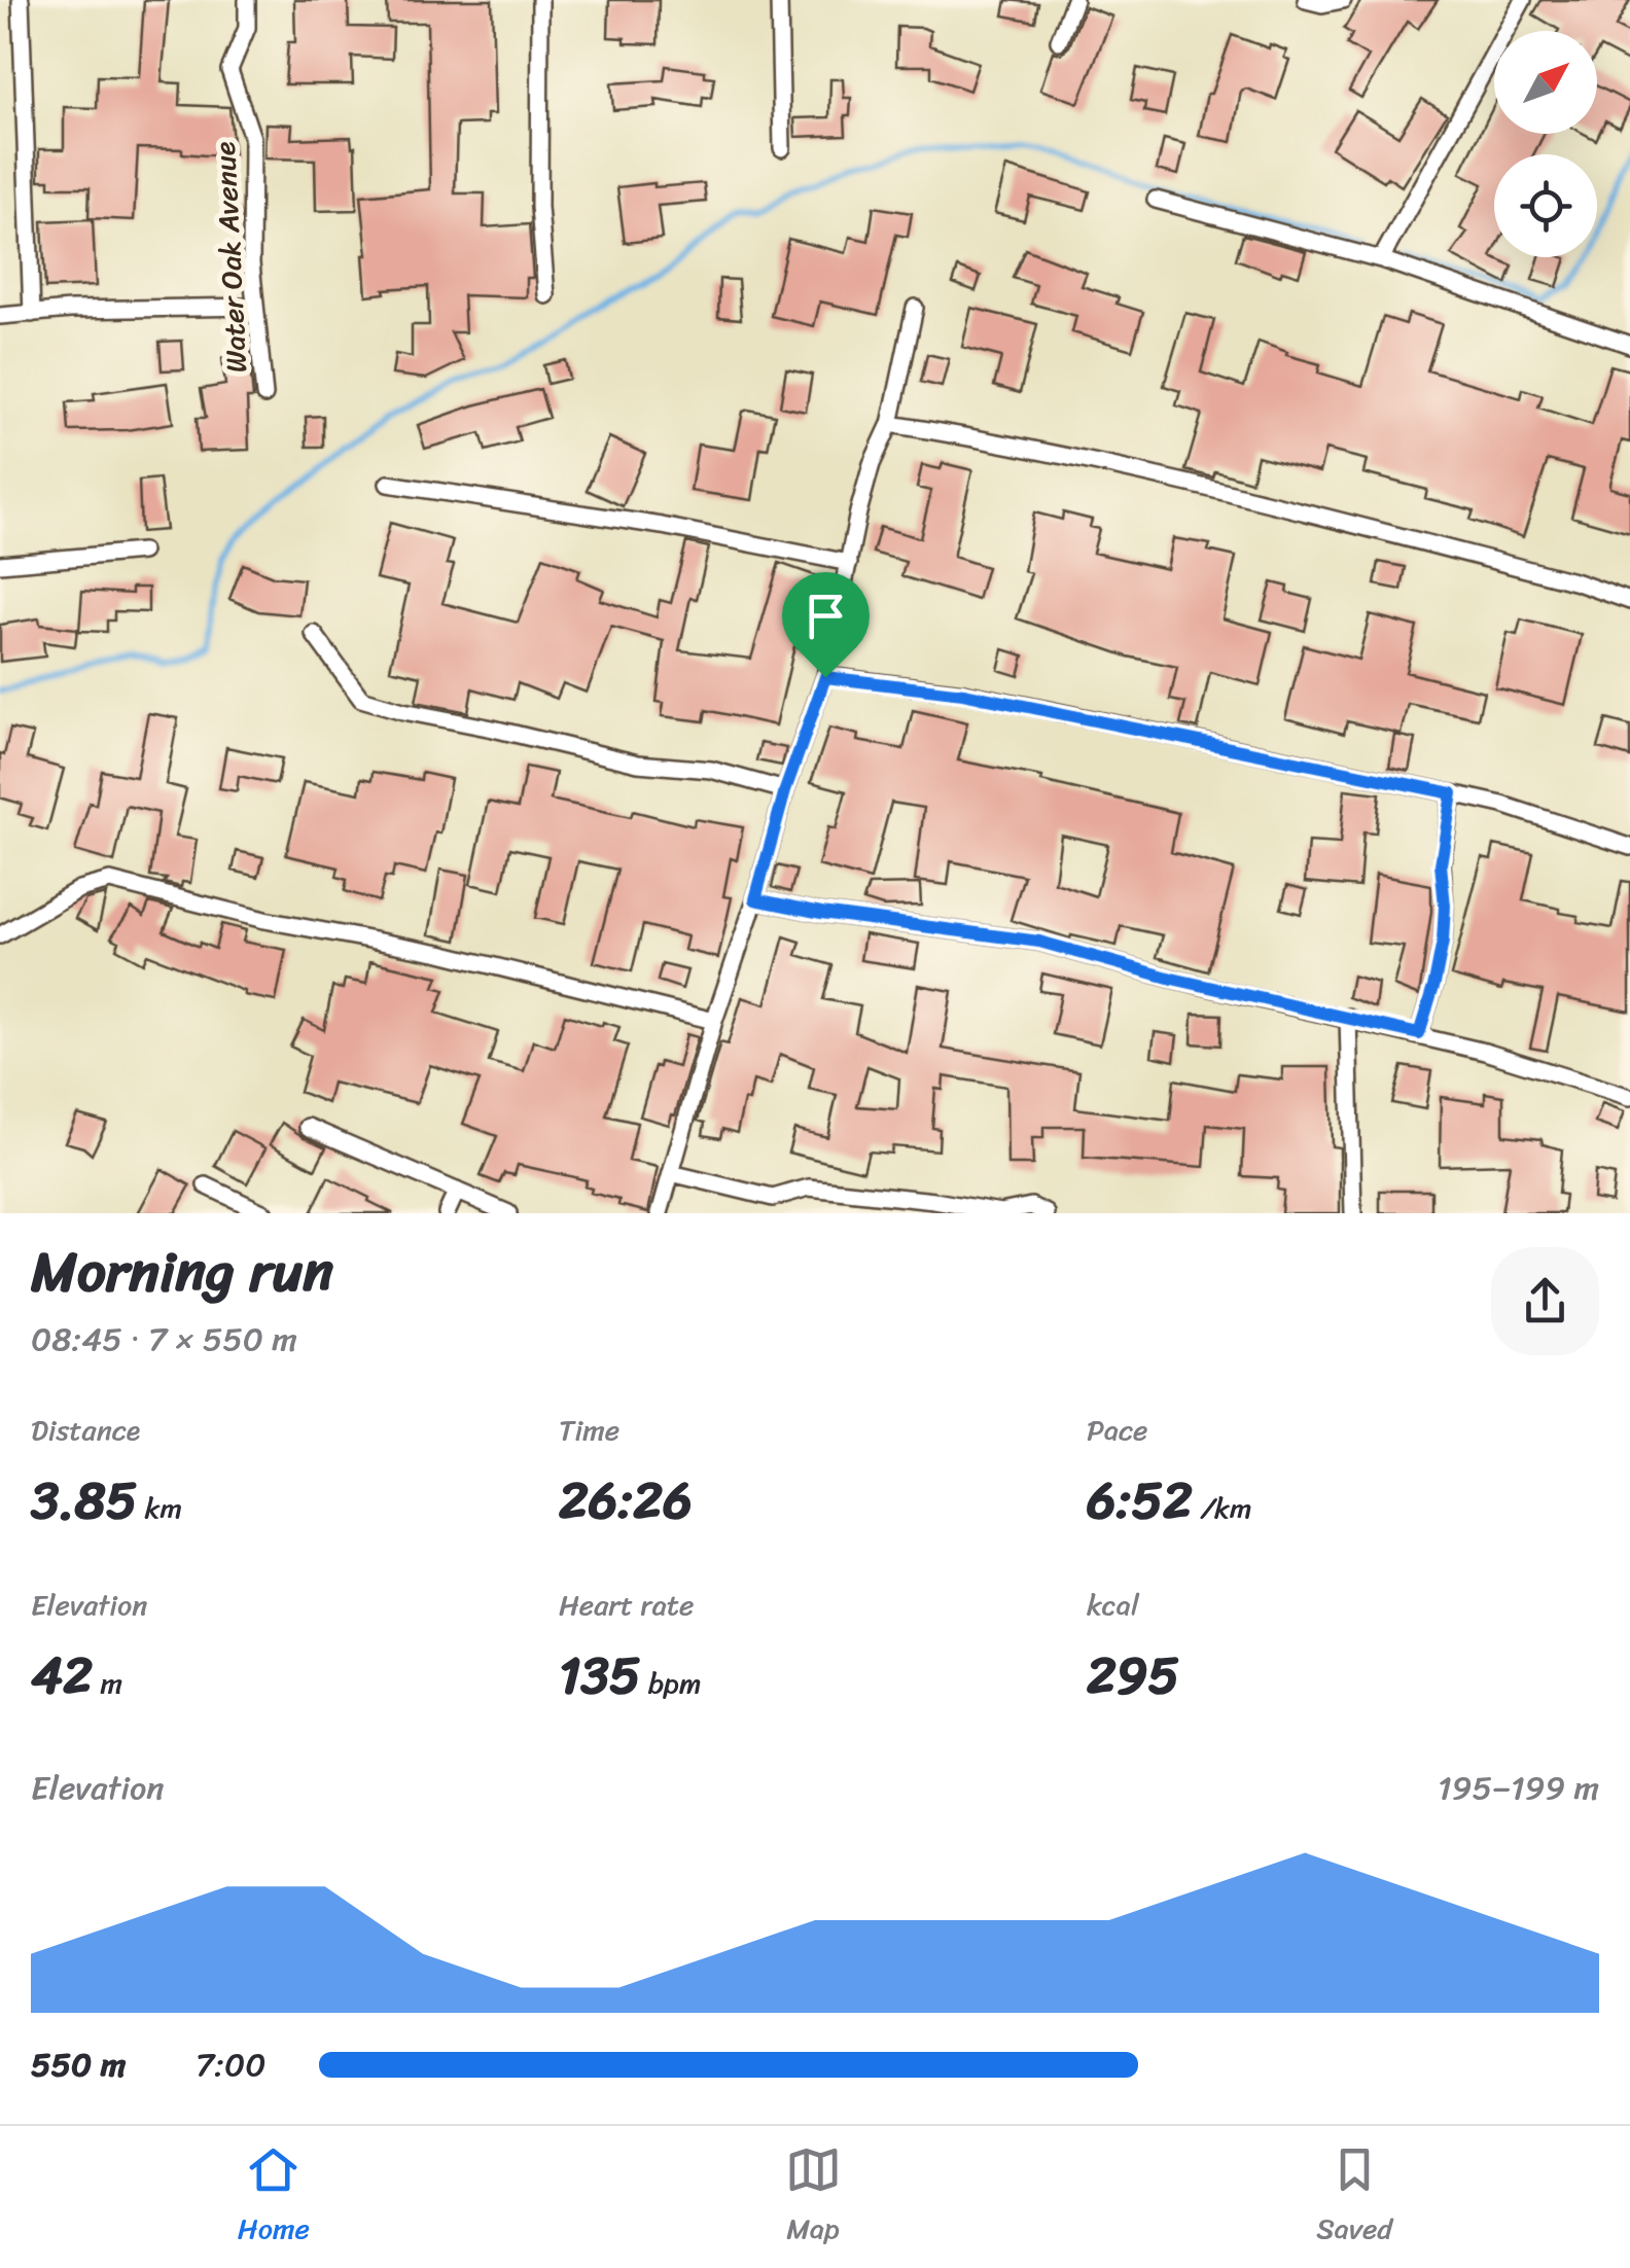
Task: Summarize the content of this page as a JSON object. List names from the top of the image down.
{
  "streets": {
    "street": ["Water Oak Avenue"]
  },
  "north": "top right",
  "page": {
    "heading": ["Morning run", "08:45 · 7 × 550 m"],
    "stats": [
      ["Distance", "3.85 km"],
      ["Time", "26:26"],
      ["Pace", "6:52 /km"],
      ["Elevation", "42 m"],
      ["Heart rate", "135 bpm"],
      ["kcal", "295"]
    ],
    "chart": ["Elevation", "195–199 m"],
    "list": [
      {
        "name": "550 m",
        "note": "7:00"
      }
    ],
    "tabs": ["Home", "Map", "Saved"]
  }
}
